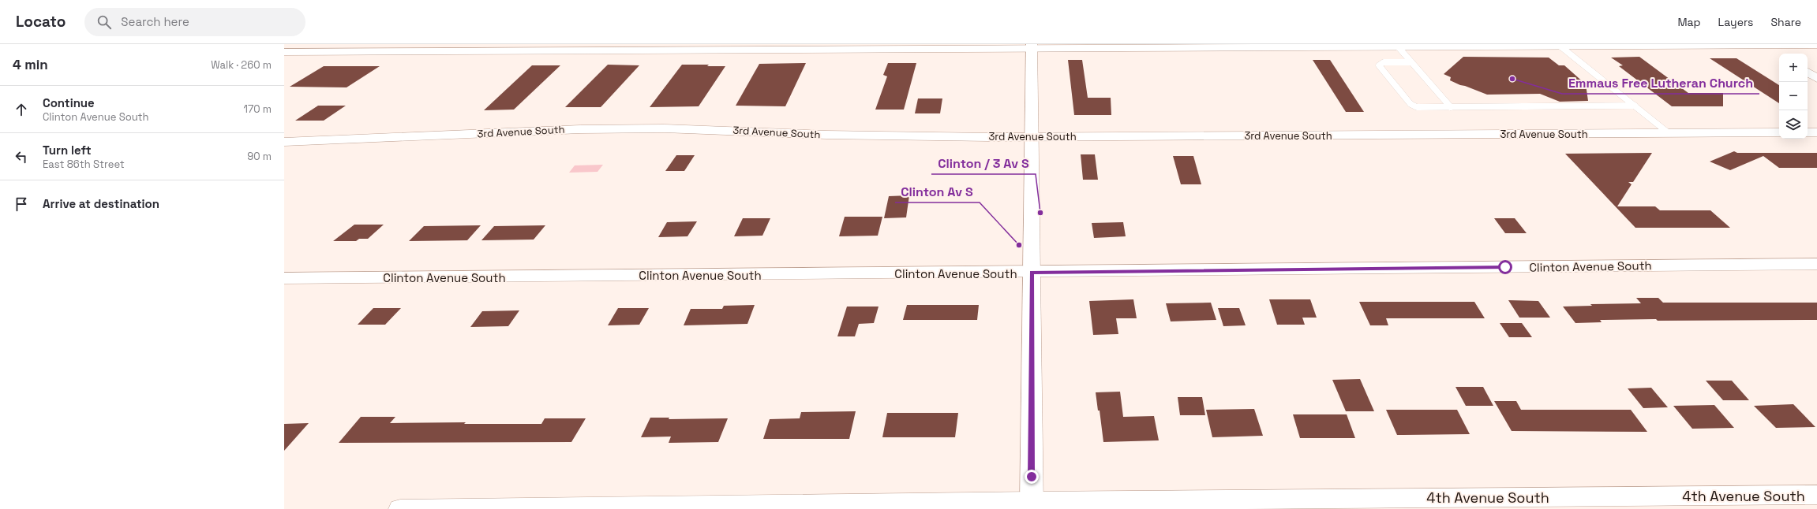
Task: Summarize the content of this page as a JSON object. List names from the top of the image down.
{
  "streets": {
    "street": ["3rd Avenue South", "Clinton Avenue South", "4th Avenue South"]
  },
  "places": ["Emmaus Free Lutheran Church", "Clinton / 3 Av S", "Clinton Av S"],
  "page": {
    "header": "Locato",
    "search": "Search here",
    "nav": ["Map", "Layers", "Share"],
    "heading": ["4 min", "Walk · 260 m"],
    "map_buttons": ["+", "−"],
    "list": [
      ["Continue", "Clinton Avenue South", "170 m"],
      ["Turn left", "East 86th Street", "90 m"],
      "Arrive at destination"
    ]
  }
}
